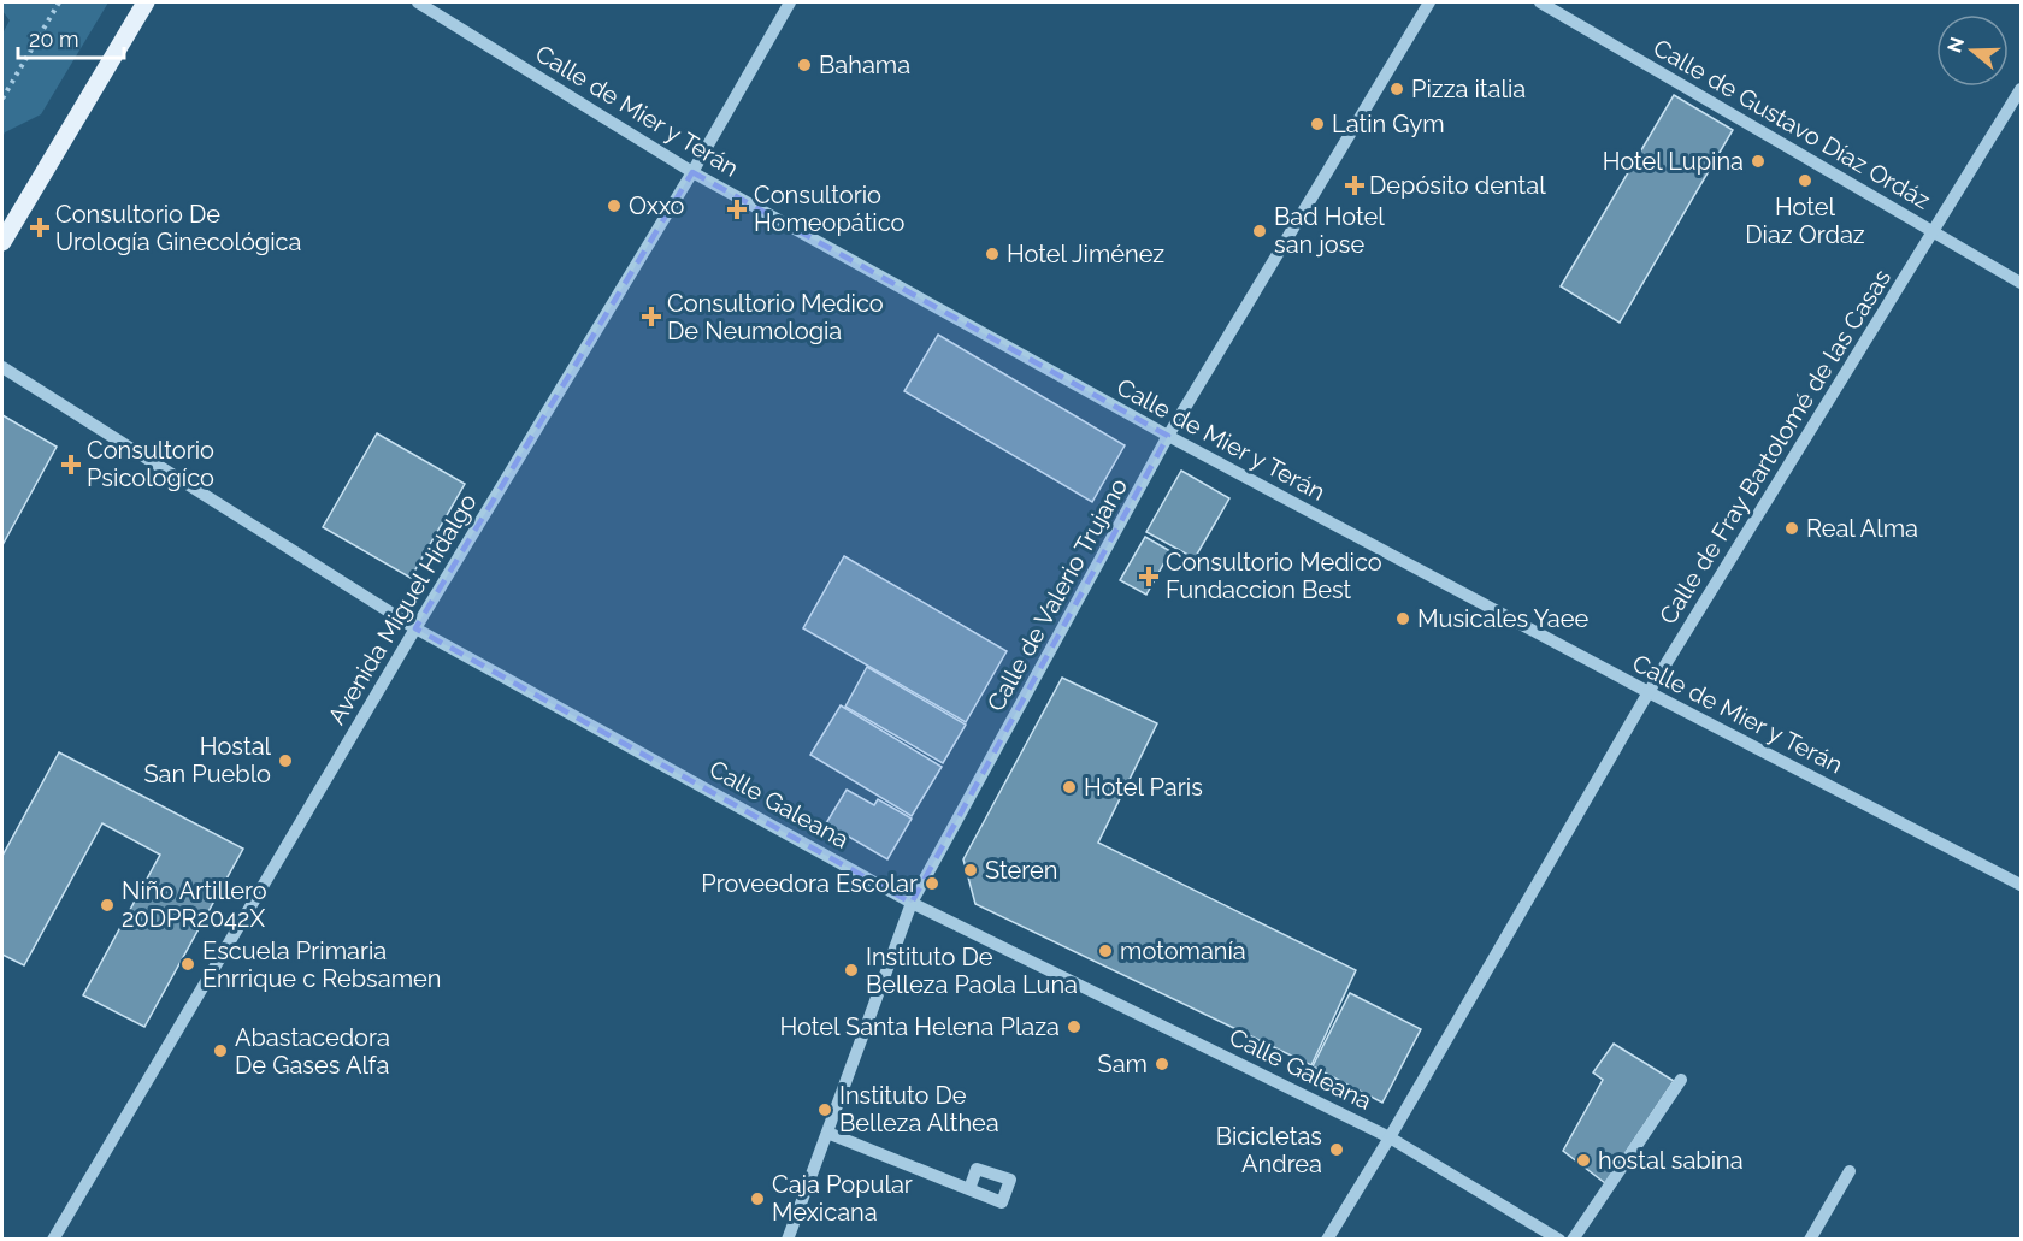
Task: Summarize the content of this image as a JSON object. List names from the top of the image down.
{
  "streets": {
    "street": [
      "Calle de Mier y Terán",
      "Calle de Gustavo Díaz Ordáz",
      "Calle de Fray Bartolomé de las Casas",
      "Calle de Valerio Trujano",
      "Avenida Miguel Hidalgo",
      "Calle Galeana"
    ]
  },
  "crossings": [
    ["Calle de Mier y Terán", "Calle de Fray Bartolomé de las Casas"],
    ["Calle de Mier y Terán", "Calle de Valerio Trujano"],
    ["Calle de Mier y Terán", "Avenida Miguel Hidalgo"],
    ["Calle de Gustavo Díaz Ordáz", "Calle de Fray Bartolomé de las Casas"],
    ["Calle de Fray Bartolomé de las Casas", "Calle Galeana"],
    ["Calle de Valerio Trujano", "Calle Galeana"],
    ["Avenida Miguel Hidalgo", "Calle Galeana"]
  ],
  "places": {
    "other": [
      "Bahama",
      "Pizza italia",
      "Latin Gym",
      "Hotel Lupina",
      "Hotel Diaz Ordaz",
      "Oxxo",
      "Bad Hotel san jose",
      "Hotel Jiménez",
      "Real Alma",
      "Musicales Yaee",
      "Hostal San Pueblo",
      "Hotel Paris",
      "Steren",
      "Proveedora Escolar",
      "Niño Artillero 20DPR2042X",
      "motomanía",
      "Escuela Primaria Enrrique c Rebsamen",
      "Instituto De Belleza Paola Luna",
      "Hotel Santa Helena Plaza",
      "Abastacedora De Gases Alfa",
      "Sam",
      "Instituto De Belleza Althea",
      "Bicicletas Andrea",
      "hostal sabina",
      "Caja Popular Mexicana"
    ],
    "health": [
      "Depósito dental",
      "Consultorio Homeopático",
      "Consultorio De Urología Ginecológica",
      "Consultorio Medico De Neumologia",
      "Consultorio Psicologíco",
      "Consultorio Medico Fundaccion Best"
    ]
  },
  "scale_bar": "20 m",
  "north": "left"
}
